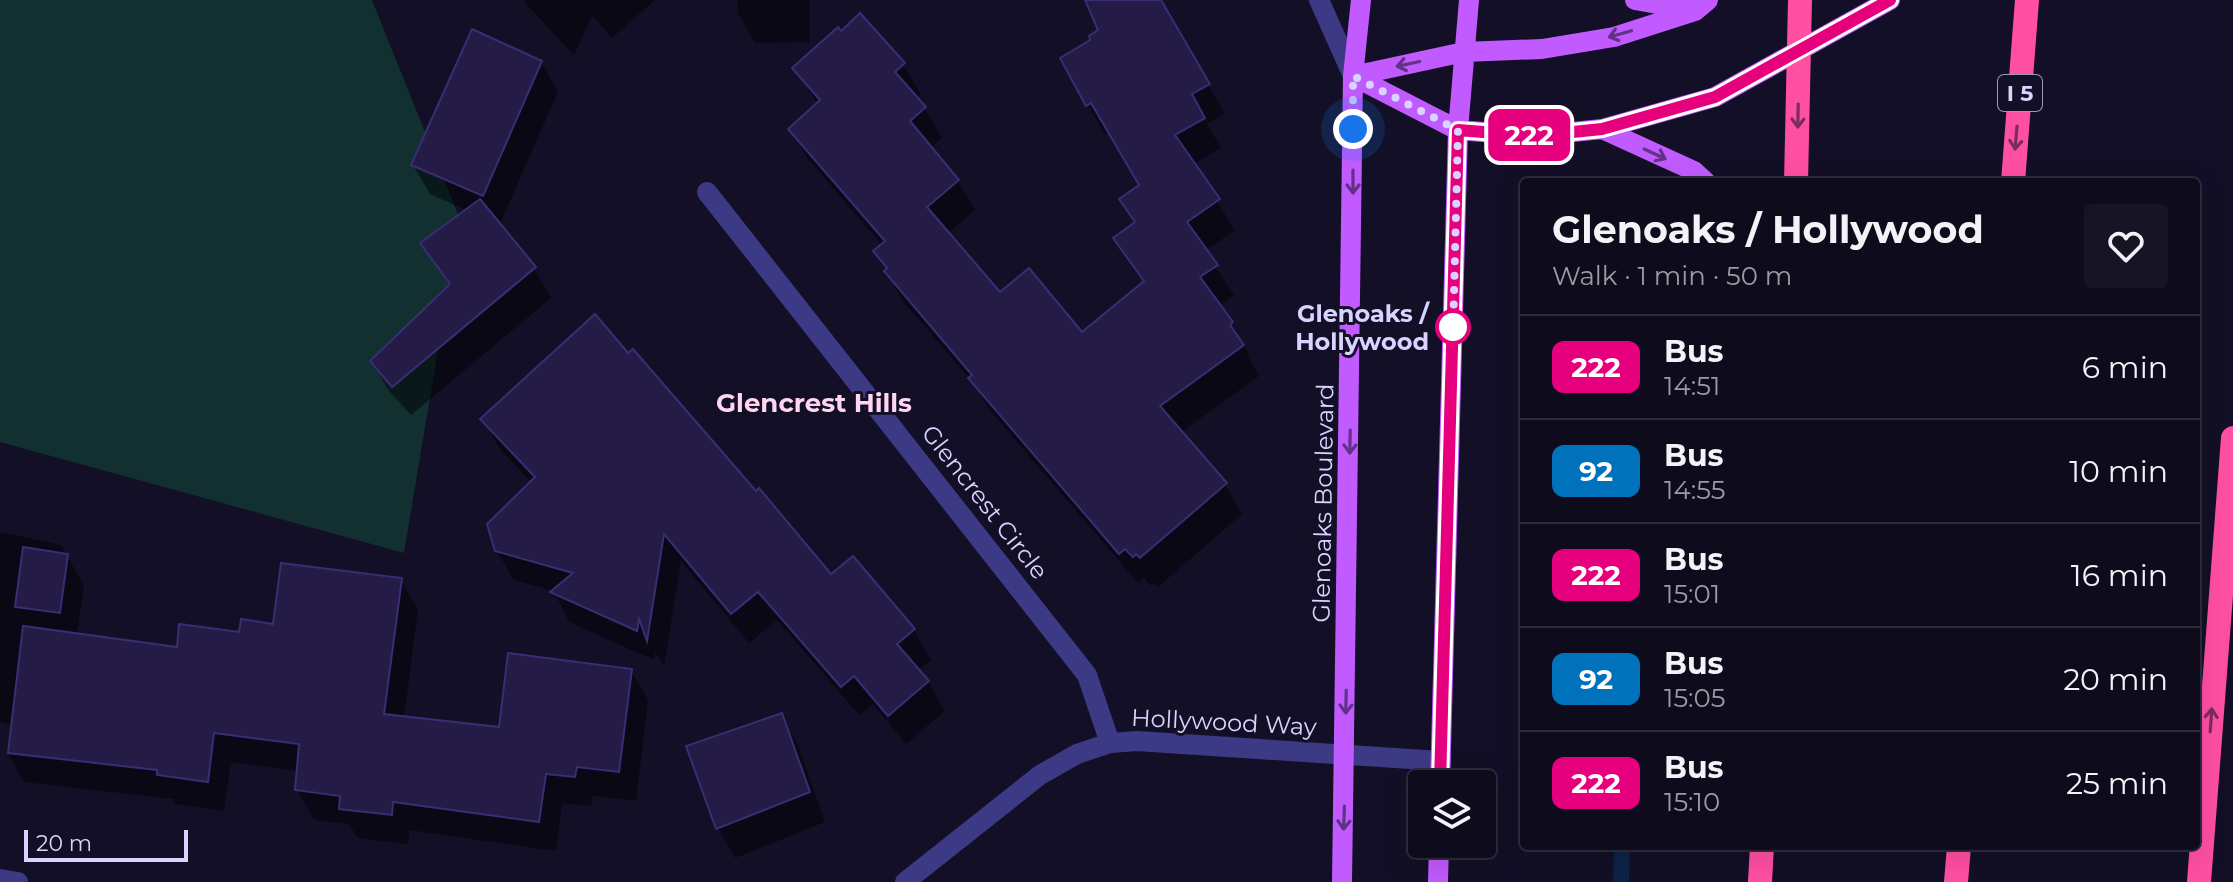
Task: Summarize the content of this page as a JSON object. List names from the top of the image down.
{
  "streets": {
    "highway": ["I 5"],
    "main road": ["Glenoaks Boulevard"],
    "street": ["Glencrest Circle", "Hollywood Way"]
  },
  "crossings": [
    ["Glencrest Circle", "Hollywood Way"],
    ["Glenoaks Boulevard", "Hollywood Way"]
  ],
  "districts": ["Glencrest Hills"],
  "places": ["Glenoaks / Hollywood"],
  "lines": ["bus line 222"],
  "scale_bar": "20 m",
  "page": {
    "on_map": "222",
    "heading": ["Glenoaks / Hollywood", "Walk · 1 min · 50 m"],
    "list": [
      {
        "mark": "222",
        "name": "Bus",
        "note": "14:51",
        "value": "6 min"
      },
      {
        "mark": "92",
        "name": "Bus",
        "note": "14:55",
        "value": "10 min"
      },
      {
        "mark": "222",
        "name": "Bus",
        "note": "15:01",
        "value": "16 min"
      },
      {
        "mark": "92",
        "name": "Bus",
        "note": "15:05",
        "value": "20 min"
      },
      {
        "mark": "222",
        "name": "Bus",
        "note": "15:10",
        "value": "25 min"
      }
    ],
    "scale": "20 m"
  }
}
